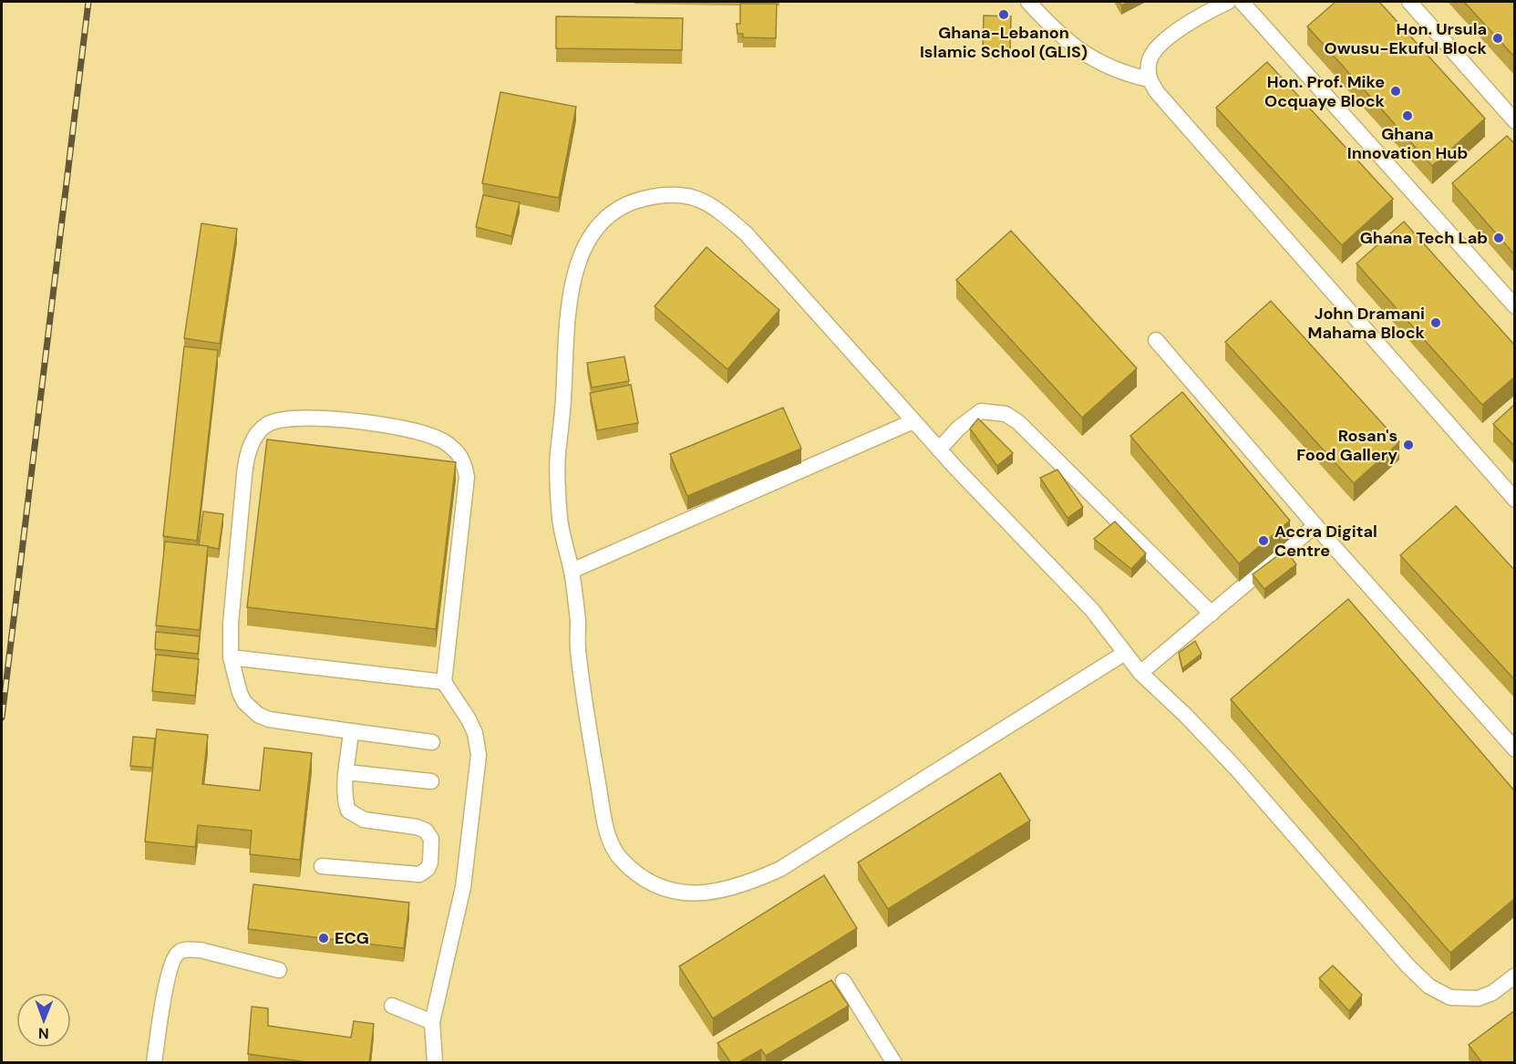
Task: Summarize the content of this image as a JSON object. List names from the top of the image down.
{
  "places": [
    "Ghana-Lebanon Islamic School (GLIS)",
    "Hon. Ursula Owusu-Ekuful Block",
    "Hon. Prof. Mike Ocquaye Block",
    "Ghana Innovation Hub",
    "Ghana Tech Lab",
    "John Dramani Mahama Block",
    "Rosan's Food Gallery",
    "Accra Digital Centre",
    "ECG"
  ],
  "north": "bottom"
}
